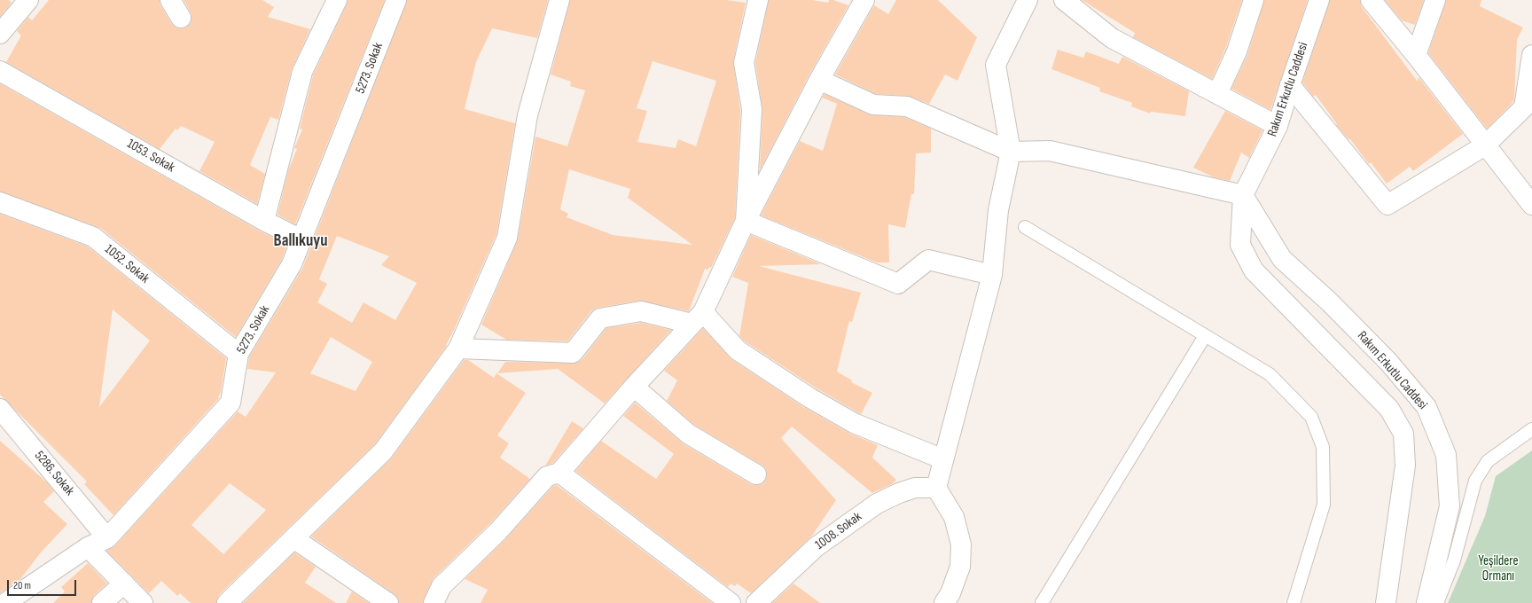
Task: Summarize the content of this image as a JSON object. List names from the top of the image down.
{
  "streets": {
    "street": [
      "5273. Sokak",
      "Rakım Erkutlu Caddesi",
      "1053. Sokak",
      "1052. Sokak",
      "5286. Sokak",
      "1008. Sokak"
    ]
  },
  "crossings": [
    ["5273. Sokak", "1053. Sokak"],
    ["5273. Sokak", "1052. Sokak"],
    ["5273. Sokak", "5286. Sokak"]
  ],
  "districts": ["Ballıkuyu"],
  "parks": ["Yeşildere Ormanı"],
  "scale_bar": "20 m"
}
